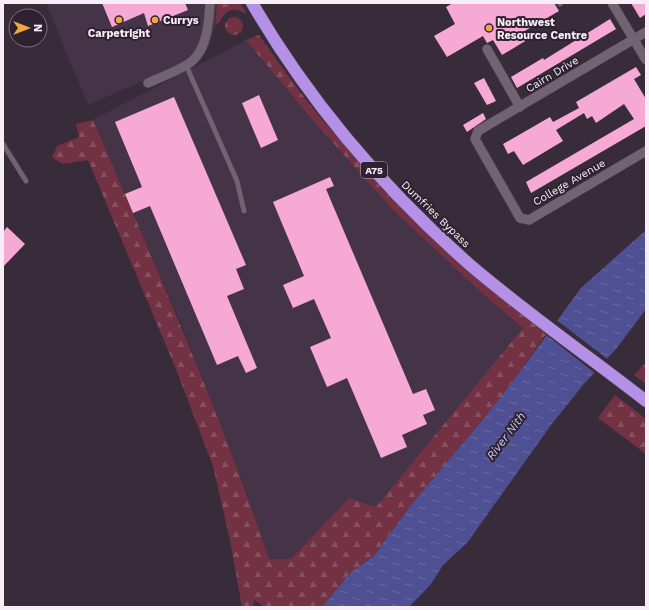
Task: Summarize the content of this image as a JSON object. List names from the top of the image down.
{
  "streets": {
    "highway": ["A75", "Dumfries Bypass"],
    "street": ["Cairn Drive", "College Avenue"]
  },
  "crossings": [
    ["Cairn Drive", "College Avenue"]
  ],
  "water": ["River Nith"],
  "places": ["Carpetright", "Currys", "Northwest Resource Centre"],
  "north": "right"
}
